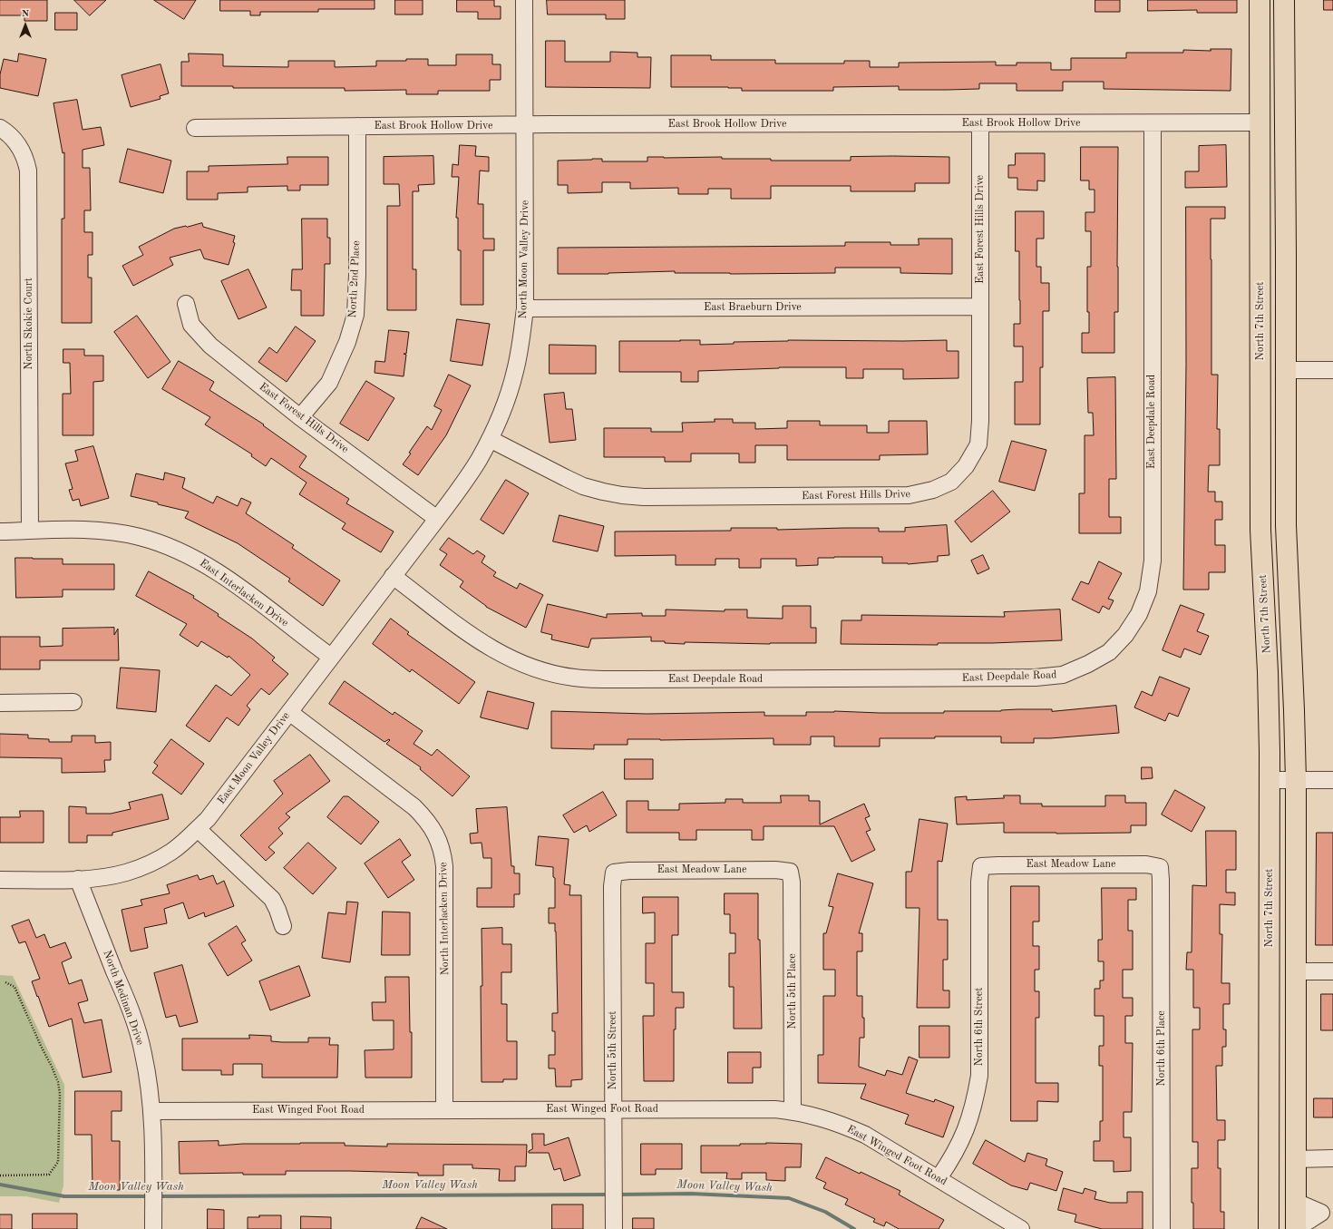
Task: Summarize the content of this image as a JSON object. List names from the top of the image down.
{
  "streets": {
    "main road": ["North 7th Street"],
    "street": [
      "East Brook Hollow Drive",
      "East Forest Hills Drive",
      "North Moon Valley Drive",
      "North 2nd Place",
      "East Braeburn Drive",
      "North Skokie Court",
      "East Deepdale Road",
      "East Interlacken Drive",
      "East Moon Valley Drive",
      "East Meadow Lane",
      "North Interlacken Drive",
      "North 5th Place",
      "North Medinan Drive",
      "North 6th Street",
      "North 6th Place",
      "North 5th Street",
      "East Winged Foot Road"
    ]
  },
  "crossings": [
    ["East Brook Hollow Drive", "East Forest Hills Drive"],
    ["East Brook Hollow Drive", "North Moon Valley Drive"],
    ["East Brook Hollow Drive", "North 2nd Place"],
    ["East Brook Hollow Drive", "North 7th Street"],
    ["East Brook Hollow Drive", "East Deepdale Road"],
    ["East Forest Hills Drive", "North Moon Valley Drive"],
    ["East Forest Hills Drive", "North 2nd Place"],
    ["East Forest Hills Drive", "East Braeburn Drive"],
    ["East Forest Hills Drive", "East Moon Valley Drive"],
    ["North Moon Valley Drive", "East Braeburn Drive"],
    ["North Moon Valley Drive", "East Moon Valley Drive"],
    ["North Skokie Court", "East Interlacken Drive"],
    ["East Deepdale Road", "East Moon Valley Drive"],
    ["East Interlacken Drive", "East Moon Valley Drive"],
    ["East Moon Valley Drive", "North Interlacken Drive"],
    ["East Moon Valley Drive", "North Medinan Drive"],
    ["East Meadow Lane", "North 5th Place"],
    ["East Meadow Lane", "North 6th Street"],
    ["East Meadow Lane", "North 6th Place"],
    ["East Meadow Lane", "North 5th Street"],
    ["North Interlacken Drive", "East Winged Foot Road"],
    ["North 5th Place", "East Winged Foot Road"],
    ["North Medinan Drive", "East Winged Foot Road"],
    ["North 6th Street", "East Winged Foot Road"],
    ["North 5th Street", "East Winged Foot Road"]
  ],
  "water": ["Moon Valley Wash"],
  "north": "top"
}
